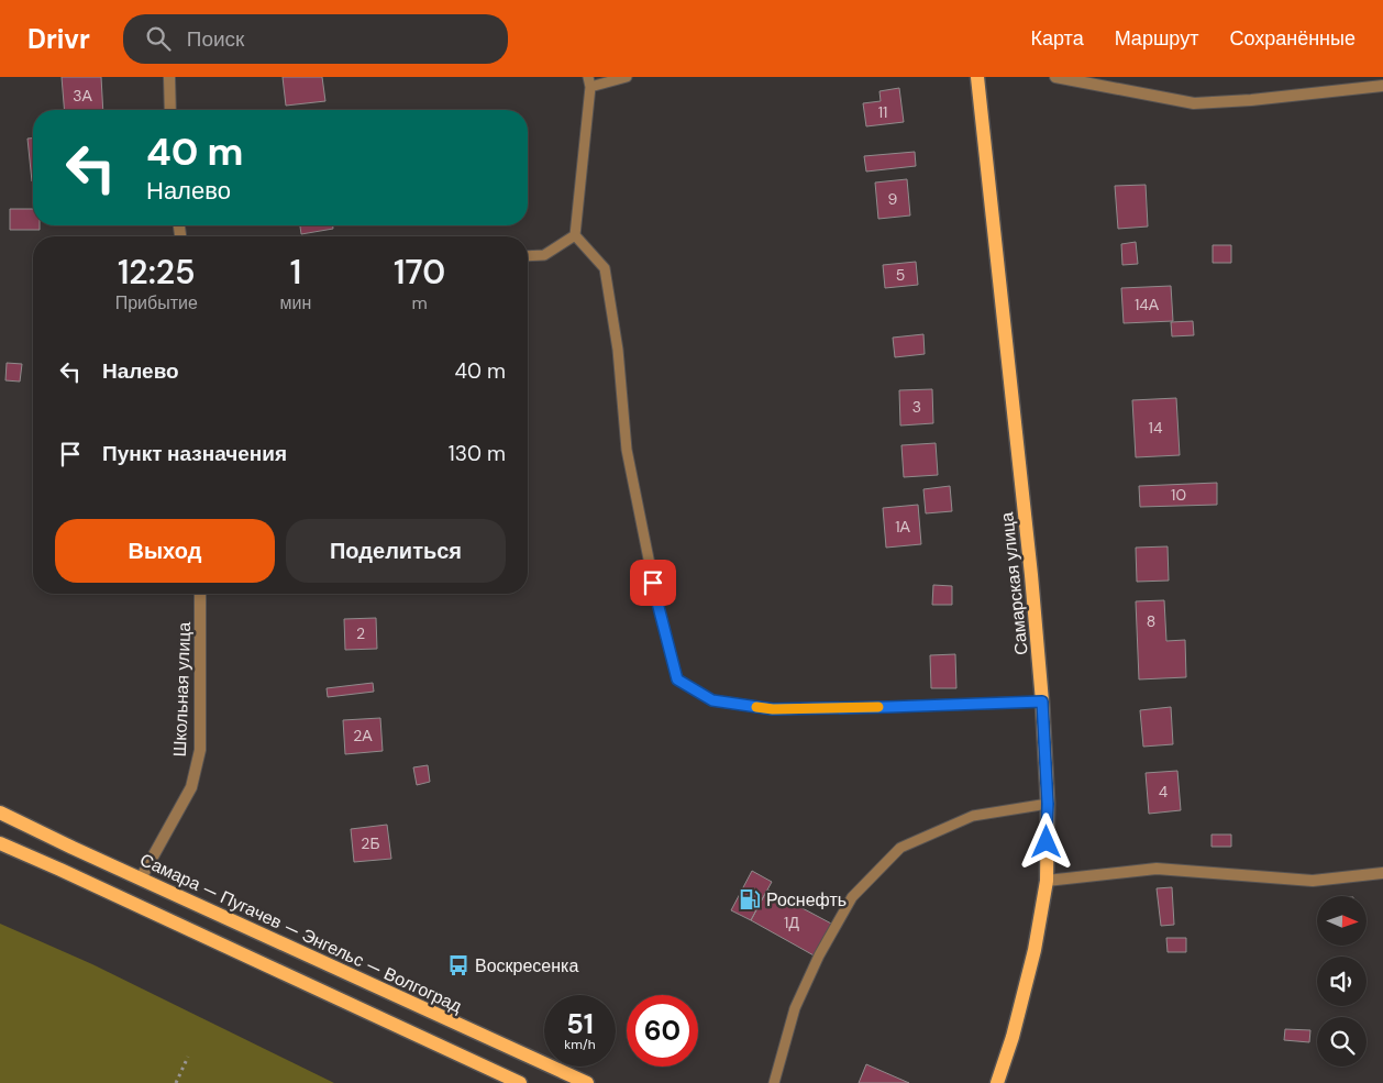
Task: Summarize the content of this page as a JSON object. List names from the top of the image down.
{
  "streets": {
    "main road": ["Самарская улица", "Самара — Пугачев — Энгельс — Волгоград"],
    "street": ["Школьная улица"]
  },
  "crossings": [
    ["Школьная улица", "Самара — Пугачев — Энгельс — Волгоград"]
  ],
  "places": {
    "fuel station": ["Роснефть"],
    "bus stop": ["Воскресенка"]
  },
  "house_numbers": [
    "3А",
    "11",
    "9",
    "5",
    "14А",
    "3",
    "14",
    "10",
    "1А",
    "8",
    "2",
    "2А",
    "4",
    "2Б",
    "1Д"
  ],
  "north": "right",
  "page": {
    "header": "Drivr",
    "search": "Поиск",
    "nav": ["Карта", "Маршрут", "Сохранённые"],
    "turn": ["40 m", "Налево"],
    "eta": [
      "12:25",
      "Прибытие",
      "1",
      "мин",
      "170",
      "m"
    ],
    "list": [
      {
        "name": "Налево",
        "value": "40 m"
      },
      {
        "name": "Пункт назначения",
        "value": "130 m"
      }
    ],
    "buttons": ["Выход", "Поделиться"],
    "speed": "51 km/h",
    "limit": "60"
  }
}
